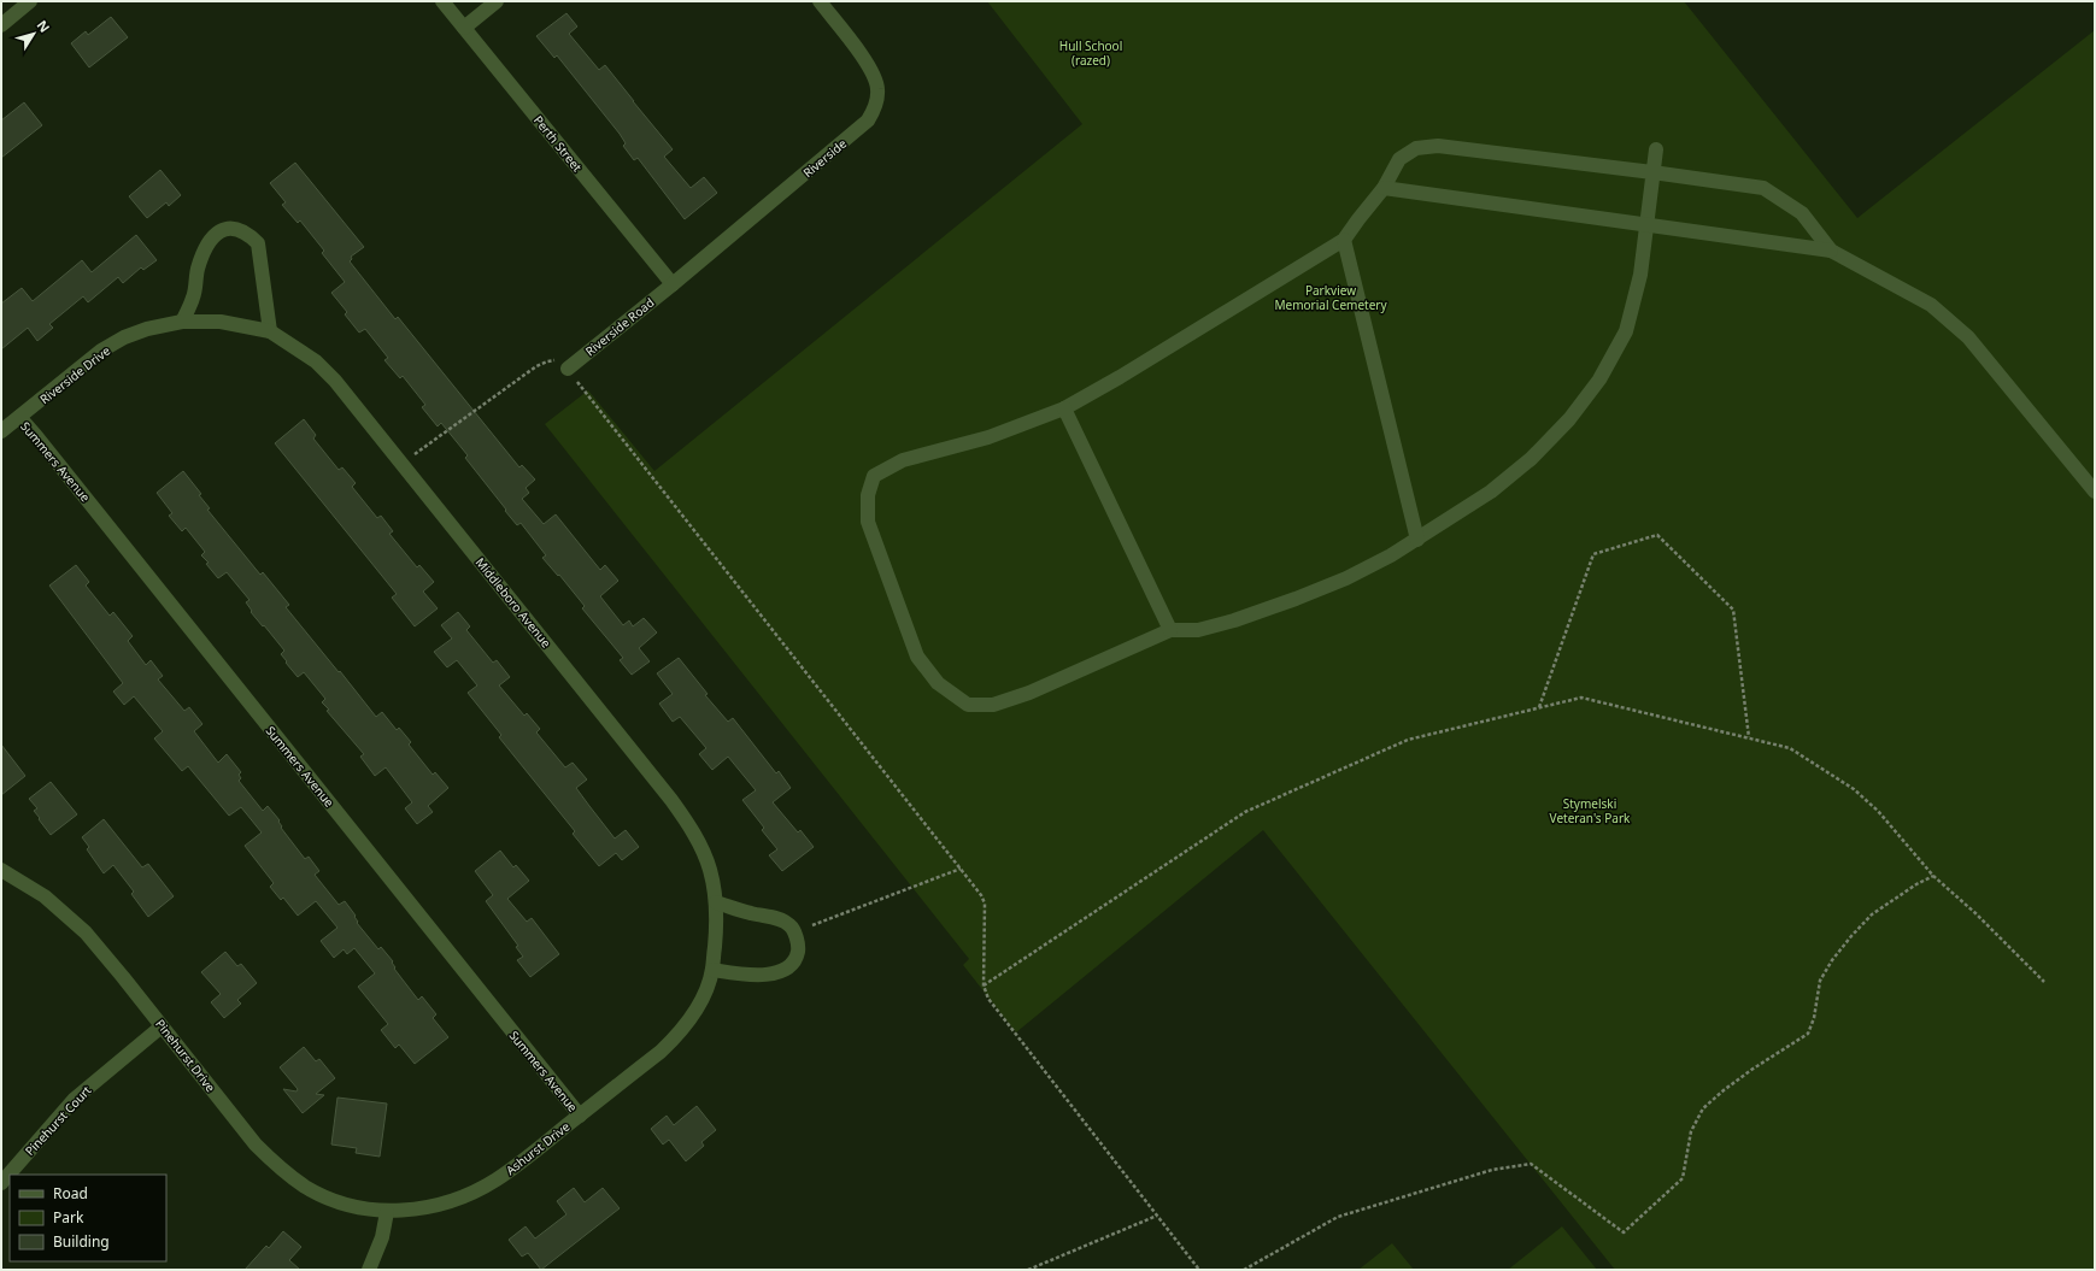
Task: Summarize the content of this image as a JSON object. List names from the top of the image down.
{
  "streets": {
    "street": [
      "Perth Street",
      "Riverside",
      "Riverside Road",
      "Riverside Drive",
      "Summers Avenue",
      "Middleboro Avenue",
      "Pinehurst Drive",
      "Pinehurst Court",
      "Ashurst Drive"
    ]
  },
  "crossings": [
    ["Perth Street", "Riverside"],
    ["Perth Street", "Riverside Road"],
    ["Riverside", "Riverside Road"],
    ["Riverside Drive", "Summers Avenue"],
    ["Riverside Drive", "Middleboro Avenue"],
    ["Summers Avenue", "Ashurst Drive"],
    ["Middleboro Avenue", "Ashurst Drive"],
    ["Pinehurst Drive", "Pinehurst Court"],
    ["Pinehurst Drive", "Ashurst Drive"]
  ],
  "parks": ["Hull School (razed)", "Parkview Memorial Cemetery", "Stymelski Veteran's Park"],
  "legend": ["Road", "Park", "Building"],
  "north": "top right"
}
